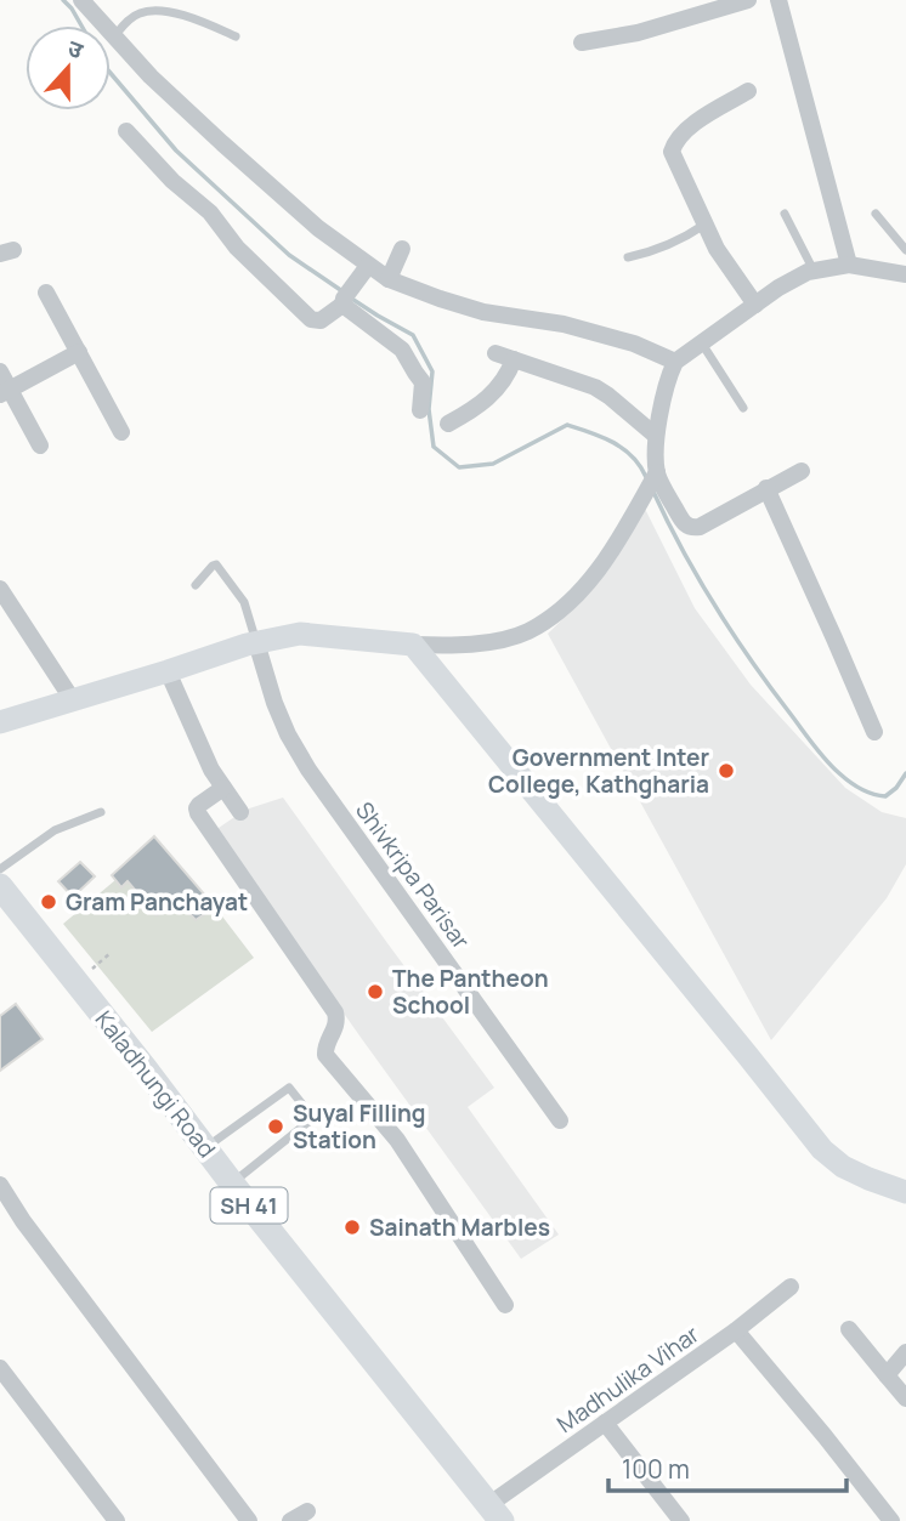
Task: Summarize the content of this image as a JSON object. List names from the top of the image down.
{
  "streets": {
    "main road": ["Kaladhungi Road", "SH 41"],
    "street": ["Shivkripa Parisar", "Madhulika Vihar"]
  },
  "crossings": [
    ["Kaladhungi Road", "Madhulika Vihar"]
  ],
  "places": [
    "Government Inter College, Kathgharia",
    "Gram Panchayat",
    "The Pantheon School",
    "Suyal Filling Station",
    "Sainath Marbles"
  ],
  "scale_bar": "100 m",
  "north": "top"
}
